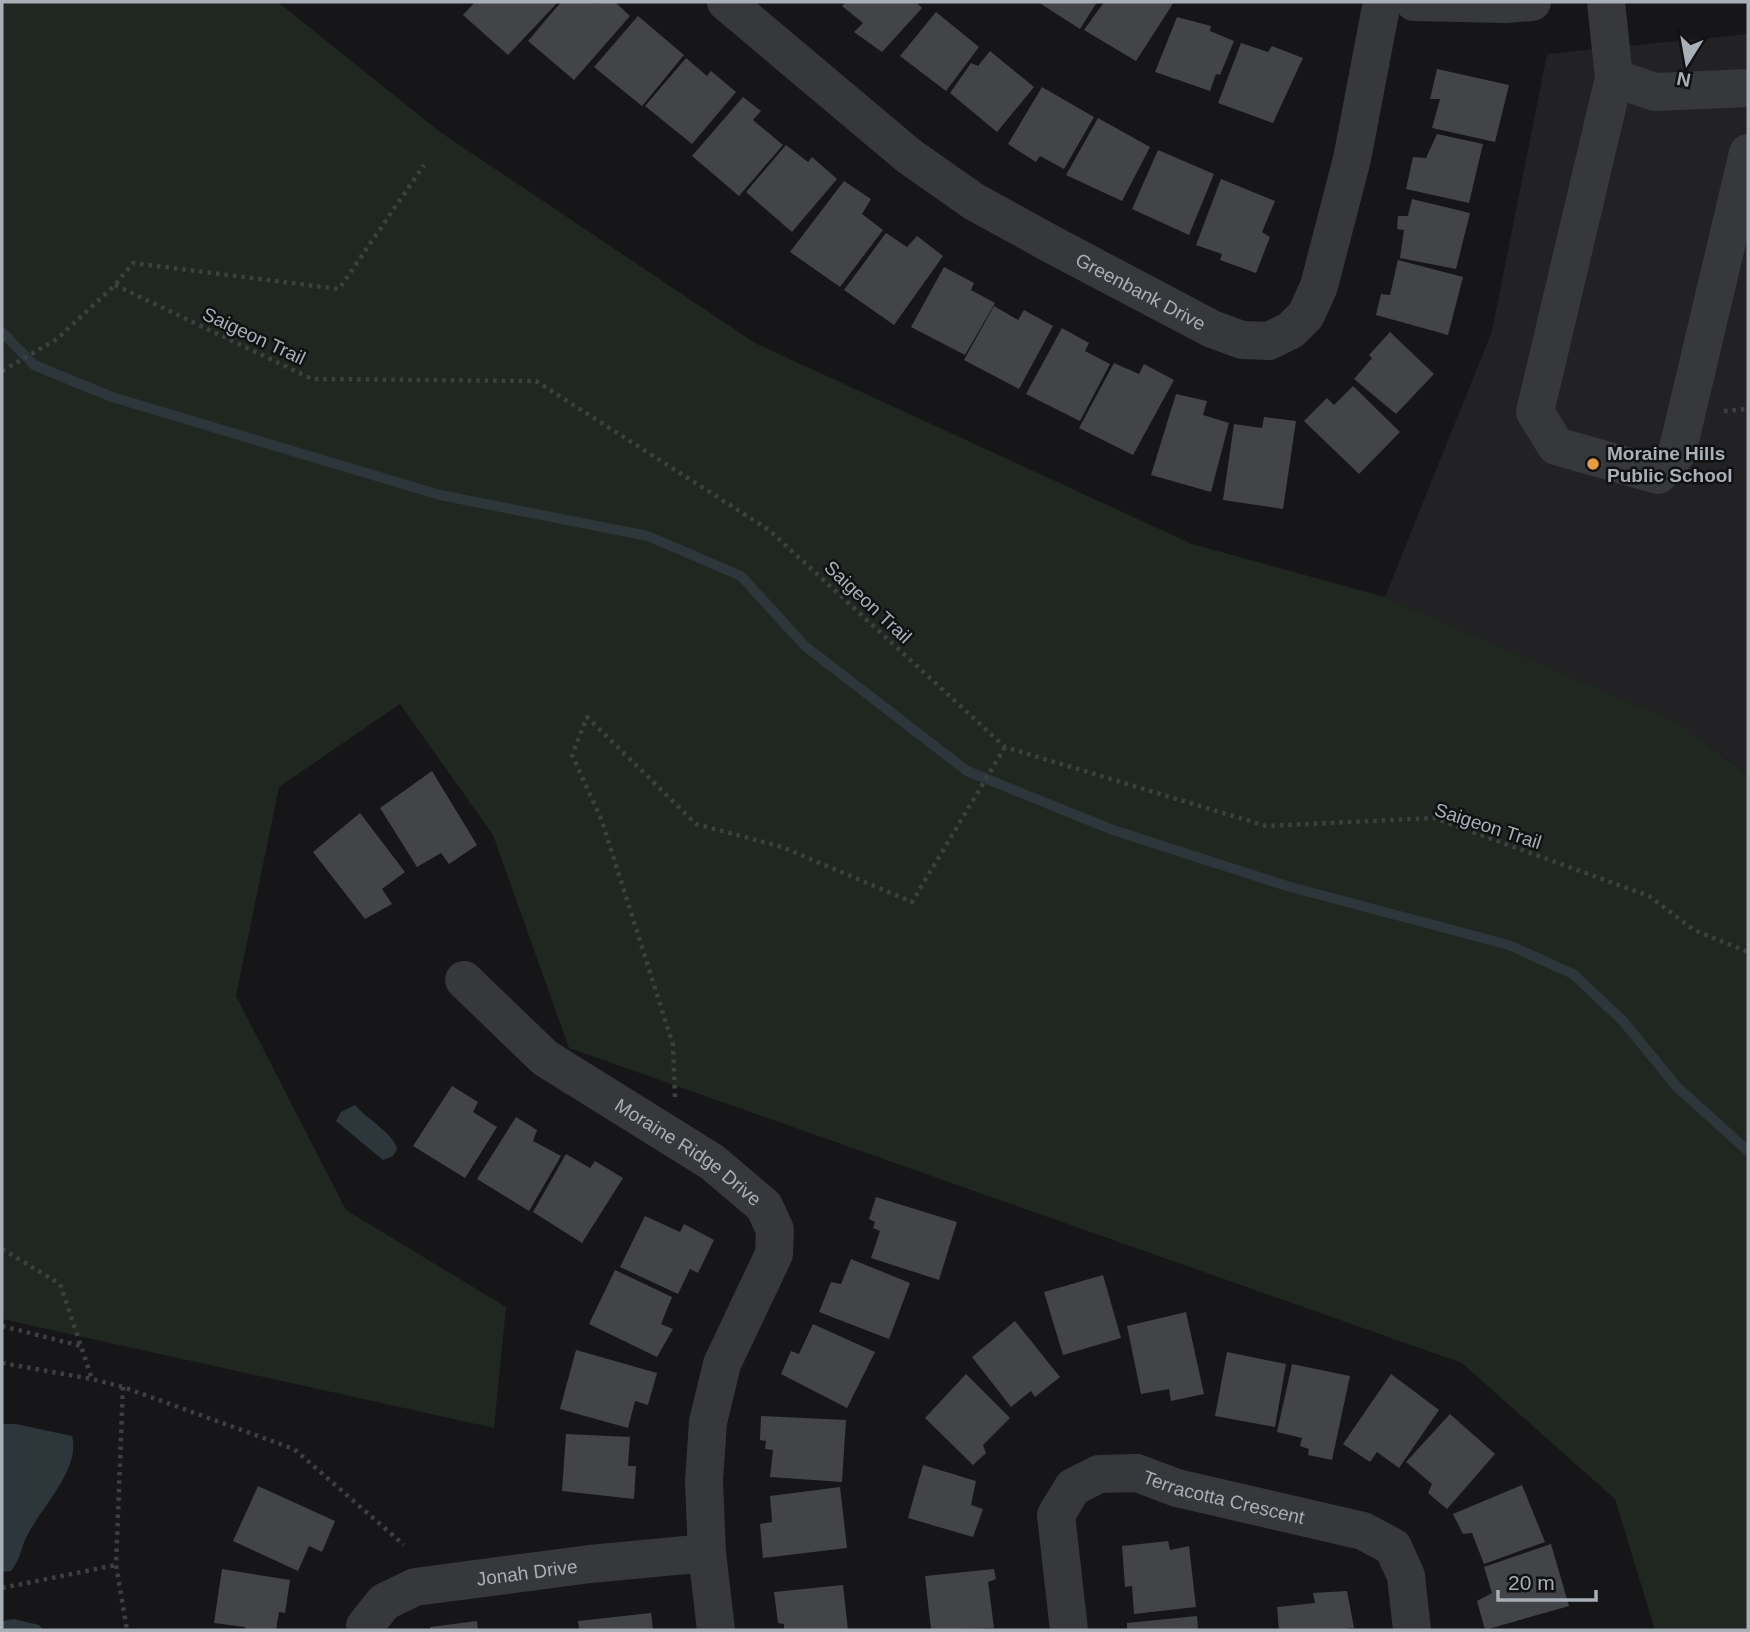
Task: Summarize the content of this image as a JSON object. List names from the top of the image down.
{
  "streets": {
    "street": [
      "Greenbank Drive",
      "Moraine Ridge Drive",
      "Terracotta Crescent",
      "Jonah Drive"
    ],
    "path": ["Saigeon Trail"]
  },
  "crossings": [
    ["Moraine Ridge Drive", "Jonah Drive"]
  ],
  "places": ["Moraine Hills Public School"],
  "scale_bar": "20 m",
  "north": "bottom"
}
